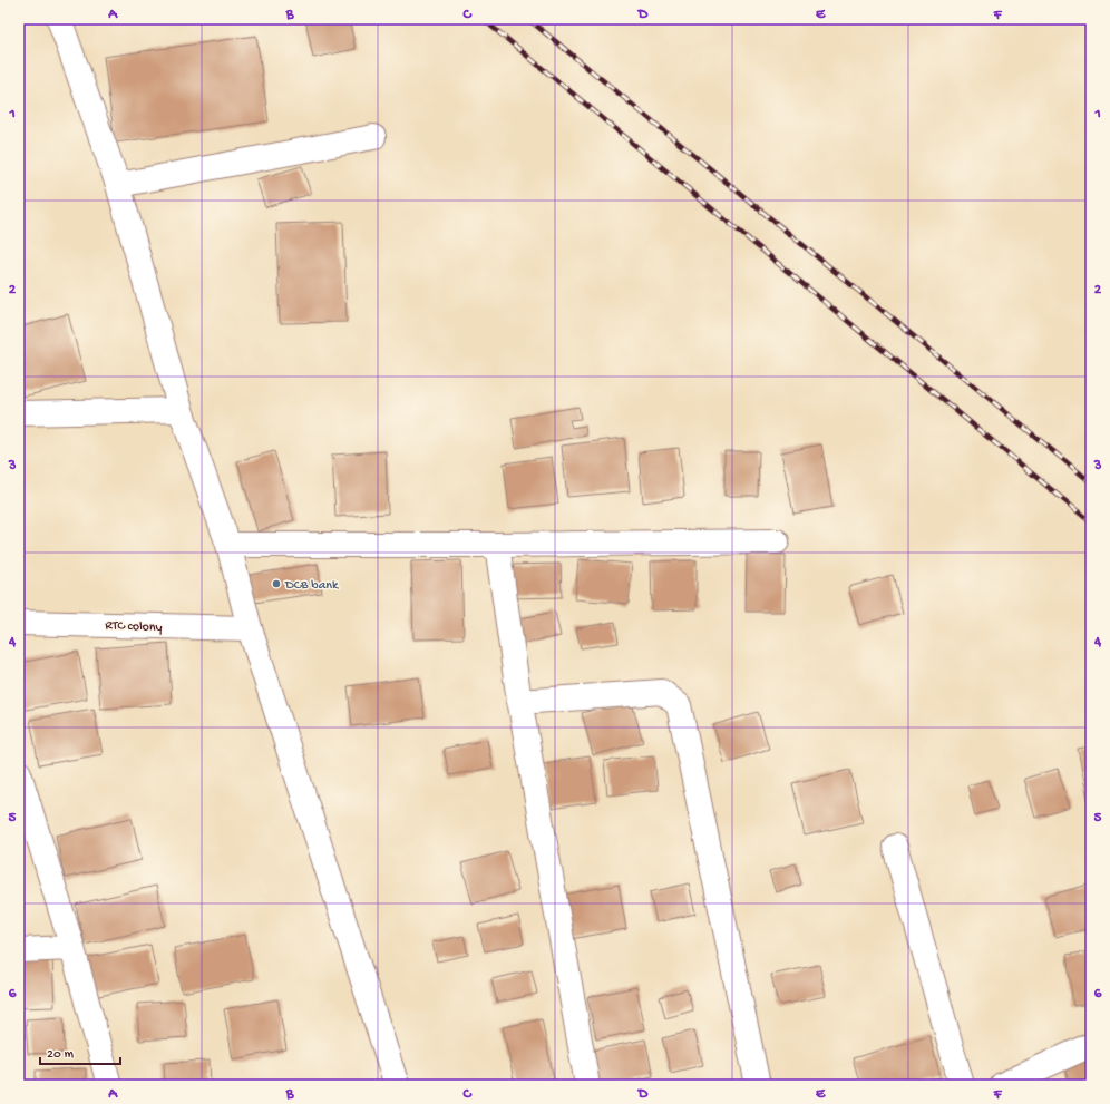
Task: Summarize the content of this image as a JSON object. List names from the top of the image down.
{
  "streets": {
    "main road": ["RTC colony"]
  },
  "places": ["DCB bank"],
  "scale_bar": "20 m",
  "grid": {
    "columns": [
      "A",
      "B",
      "C",
      "D",
      "E",
      "F"
    ],
    "rows": [
      "1",
      "2",
      "3",
      "4",
      "5",
      "6"
    ]
  }
}
